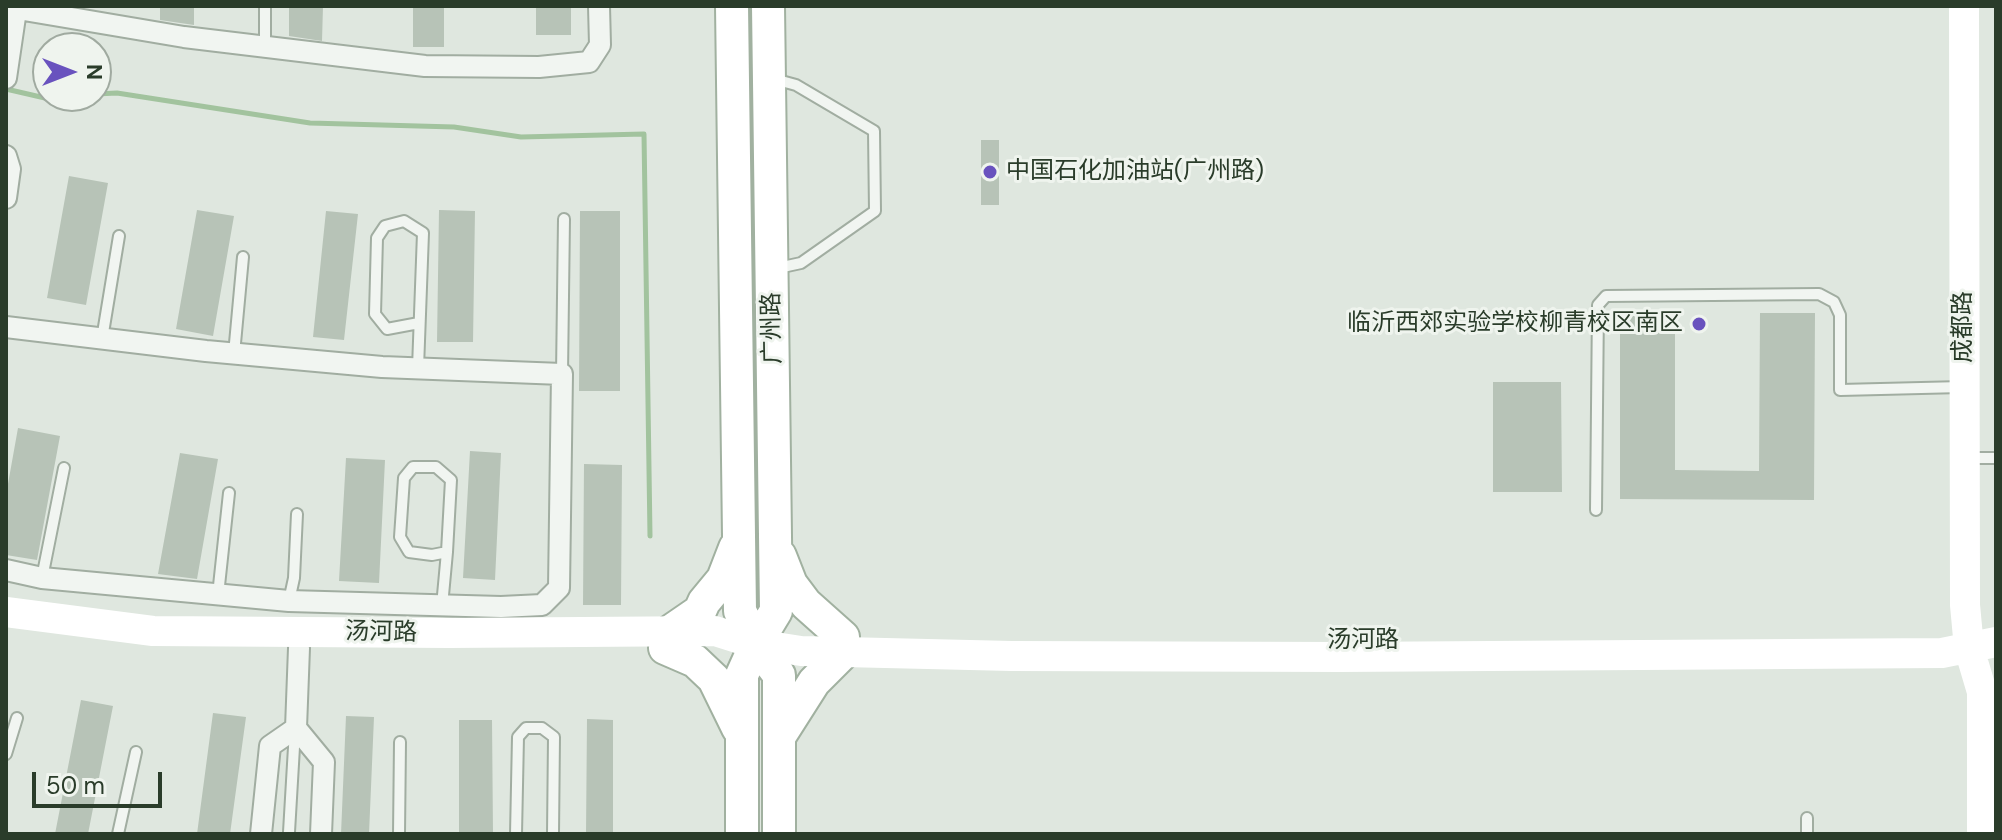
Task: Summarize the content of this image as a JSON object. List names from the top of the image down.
{
  "streets": {
    "main road": ["广州路"],
    "street": ["成都路", "汤河路"]
  },
  "crossings": [
    ["成都路", "汤河路"],
    ["广州路", "汤河路"]
  ],
  "places": ["中国石化加油站(广州路)", "临沂西郊实验学校柳青校区南区"],
  "scale_bar": "50 m",
  "north": "right"
}
